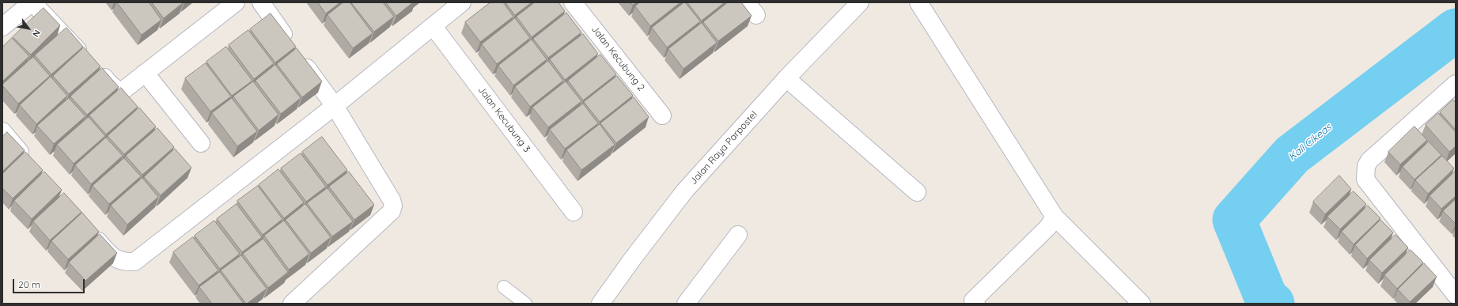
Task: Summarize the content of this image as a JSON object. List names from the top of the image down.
{
  "streets": {
    "street": ["Jalan Kecubung 2", "Jalan Kecubung 3", "Jalan Raya Parpostel"]
  },
  "water": ["Kali Cikeas"],
  "scale_bar": "20 m",
  "north": "bottom right"
}
